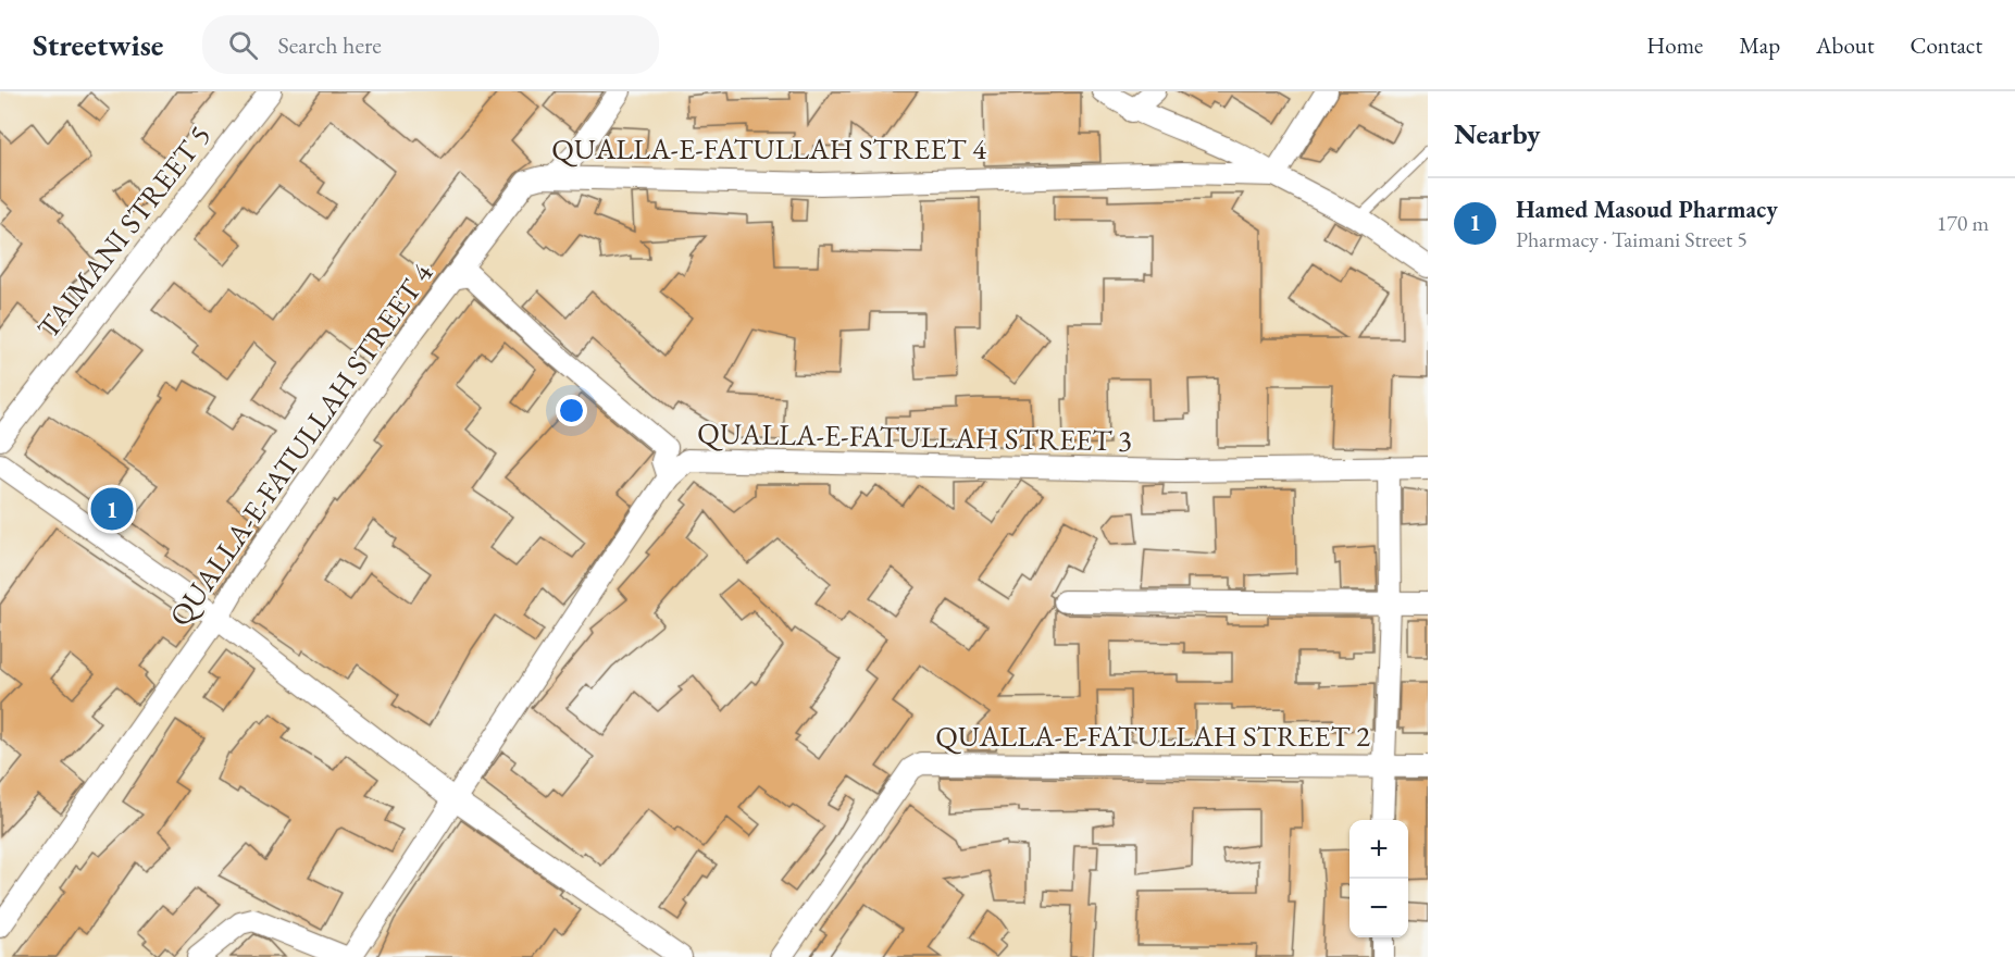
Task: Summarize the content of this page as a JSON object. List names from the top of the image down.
{
  "streets": {
    "street": [
      "QUALLA-E-FATULLAH STREET 4",
      "TAIMANI STREET 5",
      "QUALLA-E-FATULLAH STREET 3",
      "QUALLA-E-FATULLAH STREET 2"
    ]
  },
  "page": {
    "header": "Streetwise",
    "search": "Search here",
    "nav": [
      "Home",
      "Map",
      "About",
      "Contact"
    ],
    "heading": "Nearby",
    "list": [
      {
        "mark": "1",
        "name": "Hamed Masoud Pharmacy",
        "note": "Pharmacy · Taimani Street 5",
        "value": "170 m"
      }
    ],
    "pins": "1",
    "map_buttons": ["+", "−"]
  }
}
